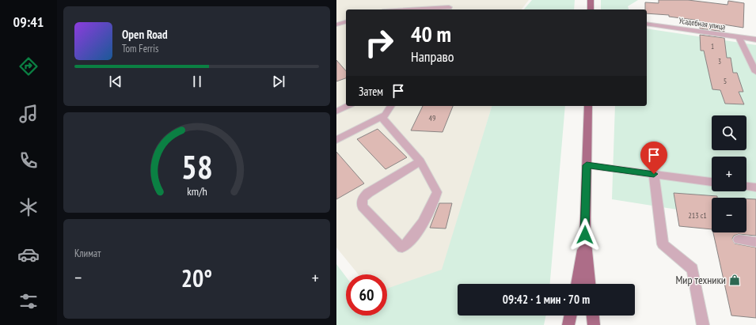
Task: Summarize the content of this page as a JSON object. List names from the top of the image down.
{
  "streets": {
    "street": ["Усадебная улица"]
  },
  "places": {
    "shop": ["Мир техники"]
  },
  "house_numbers": [
    "1",
    "3",
    "5",
    "49",
    "213 с1"
  ],
  "page": {
    "tabs": "09:41",
    "turn": ["40 m", "Направо"],
    "song": ["Open Road", "Tom Ferris"],
    "then": "Затем",
    "map_buttons": ["+", "−"],
    "tile": "Климат",
    "heat": ["−", "20°", "+"],
    "limit": "60",
    "trip": "09:42 · 1 мин · 70 m",
    "gauge": ["58", "km/h"]
  }
}
